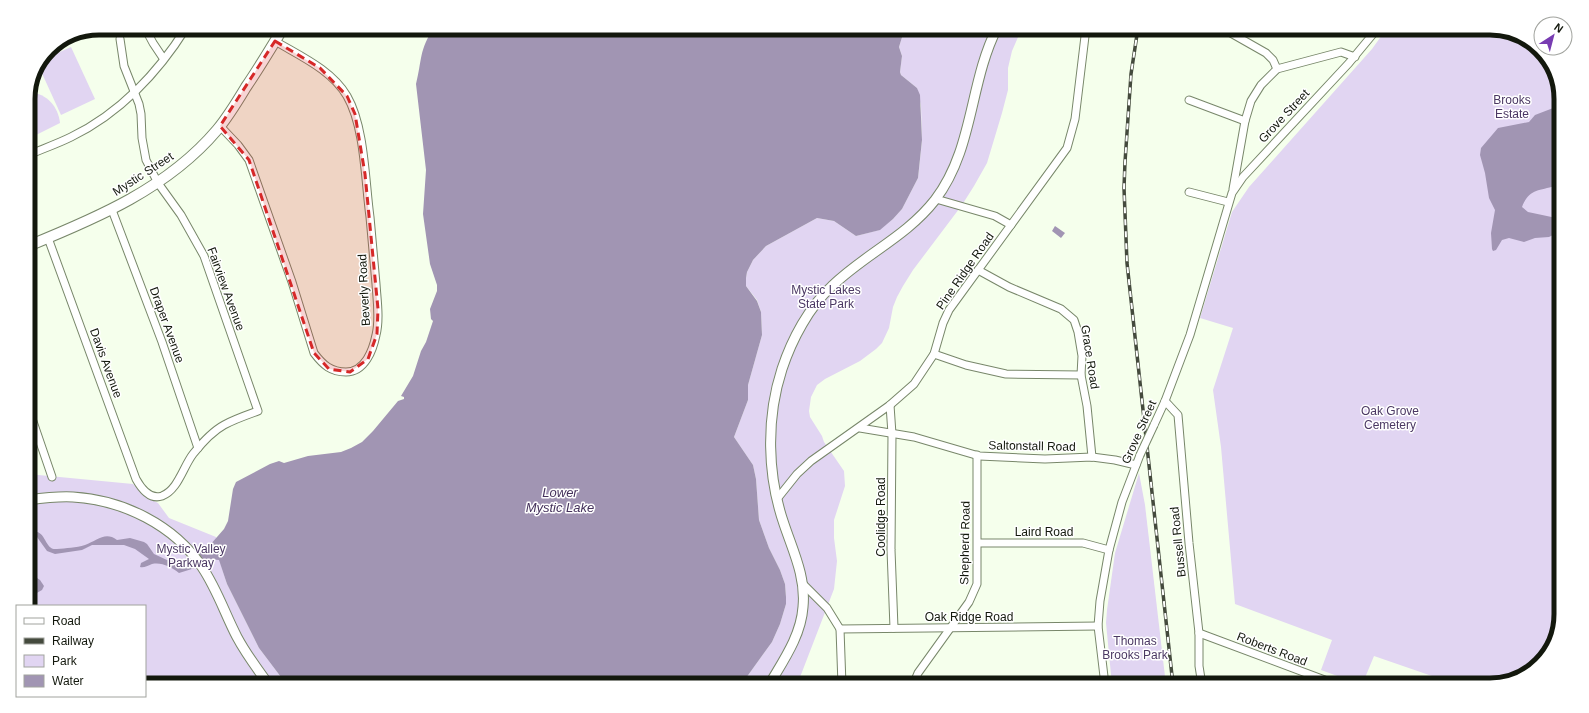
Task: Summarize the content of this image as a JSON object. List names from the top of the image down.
{
  "streets": {
    "highway": ["Mystic Street"],
    "street": [
      "Grove Street",
      "Pine Ridge Road",
      "Fairview Avenue",
      "Beverly Road",
      "Draper Avenue",
      "Grace Road",
      "Davis Avenue",
      "Saltonstall Road",
      "Coolidge Road",
      "Laird Road",
      "Bussell Road",
      "Shepherd Road",
      "Oak Ridge Road",
      "Roberts Road"
    ]
  },
  "crossings": [
    ["Grove Street", "Saltonstall Road"],
    ["Grove Street", "Laird Road"],
    ["Grove Street", "Bussell Road"],
    ["Grove Street", "Oak Ridge Road"],
    ["Mystic Street", "Fairview Avenue"],
    ["Mystic Street", "Beverly Road"],
    ["Mystic Street", "Draper Avenue"],
    ["Mystic Street", "Davis Avenue"],
    ["Pine Ridge Road", "Grace Road"],
    ["Pine Ridge Road", "Saltonstall Road"],
    ["Pine Ridge Road", "Coolidge Road"],
    ["Fairview Avenue", "Draper Avenue"],
    ["Fairview Avenue", "Davis Avenue"],
    ["Draper Avenue", "Davis Avenue"],
    ["Grace Road", "Saltonstall Road"],
    ["Saltonstall Road", "Coolidge Road"],
    ["Saltonstall Road", "Shepherd Road"],
    ["Coolidge Road", "Oak Ridge Road"],
    ["Laird Road", "Shepherd Road"],
    ["Bussell Road", "Roberts Road"],
    ["Shepherd Road", "Oak Ridge Road"]
  ],
  "water": ["Lower Mystic Lake"],
  "parks": [
    "Brooks Estate",
    "Mystic Lakes State Park",
    "Oak Grove Cemetery",
    "Mystic Valley Parkway",
    "Thomas Brooks Park"
  ],
  "legend": [
    "Road",
    "Railway",
    "Park",
    "Water"
  ],
  "north": "top right"
}
